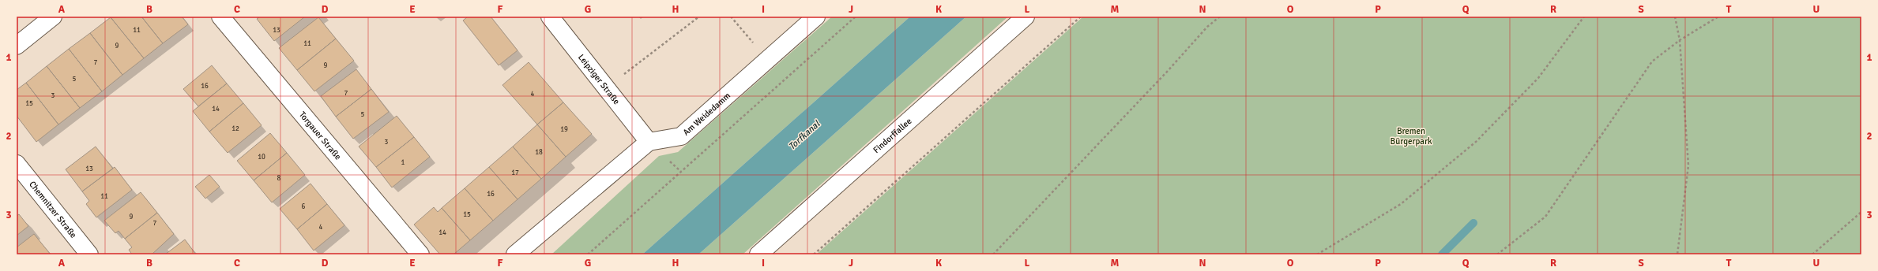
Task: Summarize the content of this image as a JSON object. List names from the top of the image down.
{
  "streets": {
    "street": [
      "Leipziger Straße",
      "Am Weidedamm",
      "Torgauer Straße",
      "Findorffallee",
      "Chemnitzer Straße"
    ]
  },
  "crossings": [
    ["Leipziger Straße", "Am Weidedamm"]
  ],
  "water": ["Torfkanal"],
  "parks": ["Bremen Bürgerpark"],
  "house_numbers": [
    "11",
    "13",
    "11",
    "9",
    "7",
    "9",
    "5",
    "16",
    "7",
    "4",
    "3",
    "15",
    "14",
    "5",
    "12",
    "19",
    "3",
    "18",
    "10",
    "1",
    "13",
    "17",
    "8",
    "16",
    "11",
    "6",
    "15",
    "9",
    "7",
    "4",
    "14"
  ],
  "grid": {
    "columns": [
      "A",
      "B",
      "C",
      "D",
      "E",
      "F",
      "G",
      "H",
      "I",
      "J",
      "K",
      "L",
      "M",
      "N",
      "O",
      "P",
      "Q",
      "R",
      "S",
      "T",
      "U"
    ],
    "rows": ["1", "2", "3"]
  }
}
